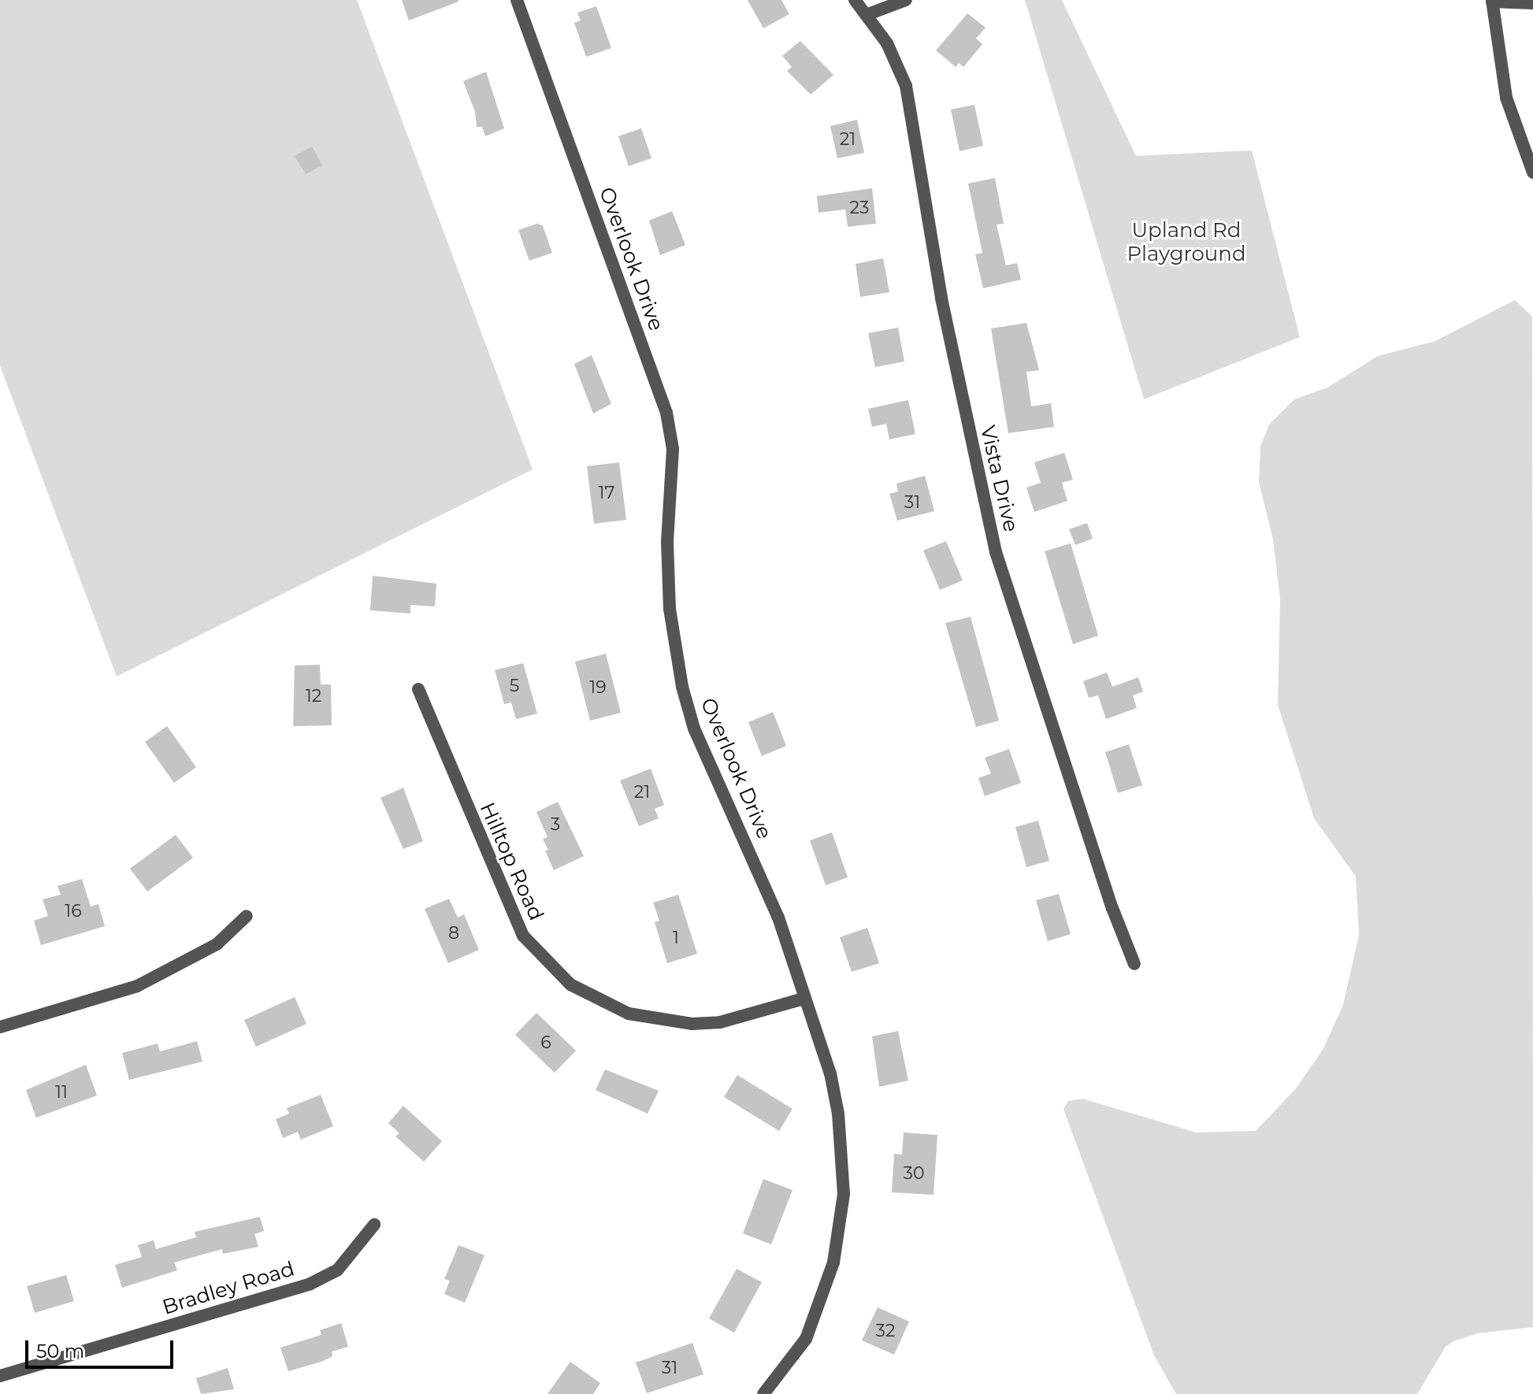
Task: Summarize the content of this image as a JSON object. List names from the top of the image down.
{
  "streets": {
    "street": [
      "Overlook Drive",
      "Vista Drive",
      "Hilltop Road",
      "Bradley Road"
    ]
  },
  "crossings": [
    ["Overlook Drive", "Hilltop Road"]
  ],
  "parks": ["Upland Rd Playground"],
  "house_numbers": [
    "21",
    "23",
    "17",
    "31",
    "5",
    "19",
    "12",
    "21",
    "3",
    "16",
    "8",
    "1",
    "6",
    "11",
    "30",
    "32",
    "31"
  ],
  "scale_bar": "50 m"
}
